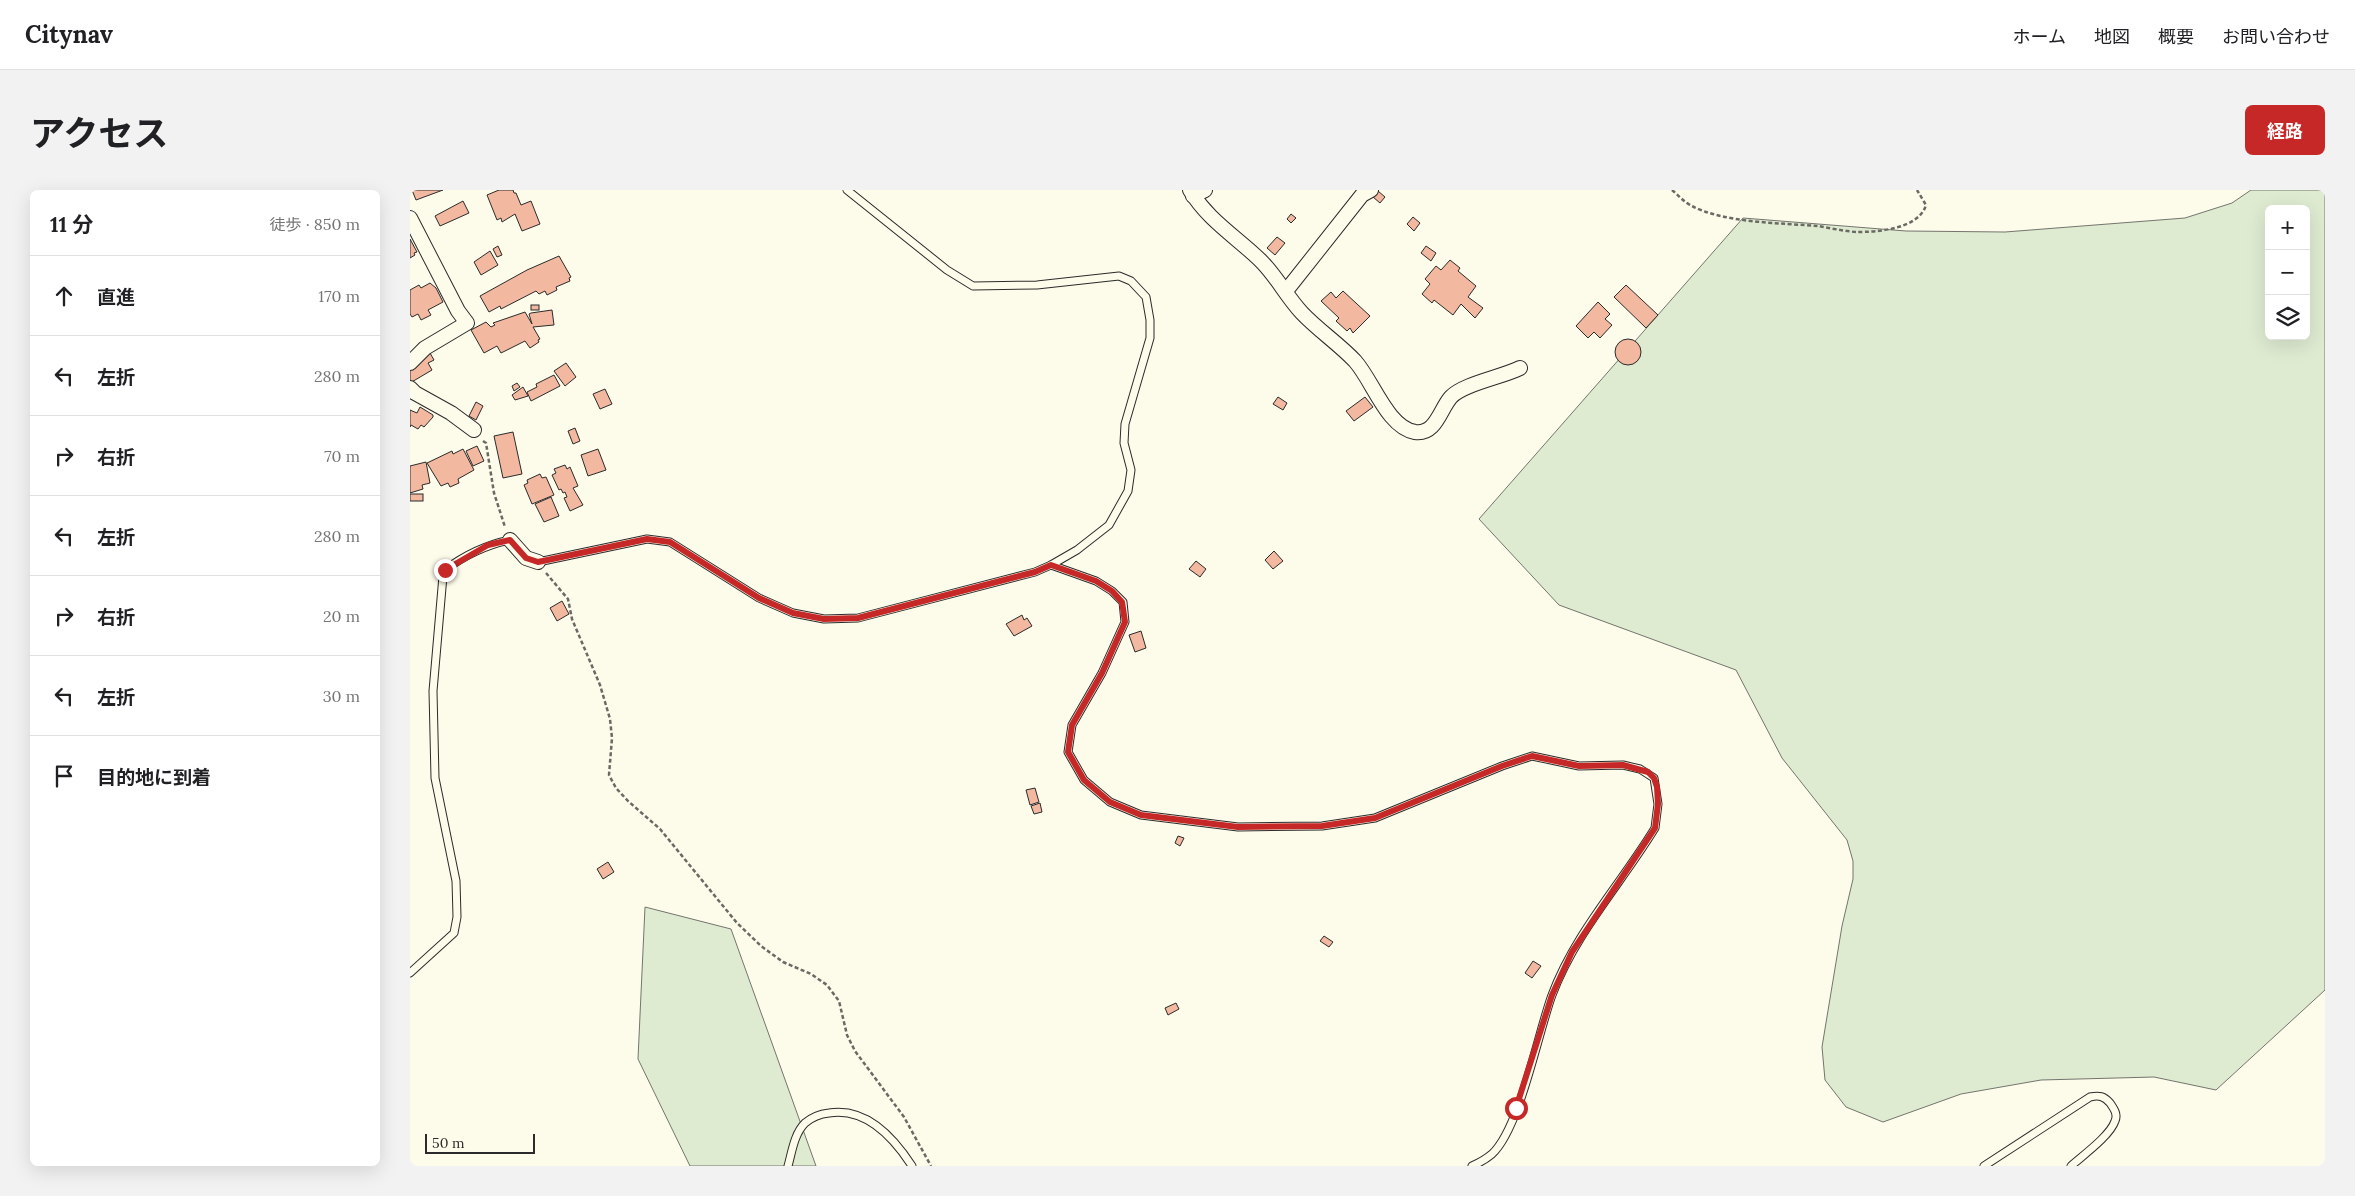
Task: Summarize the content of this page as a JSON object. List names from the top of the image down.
{
  "scale_bar": "50 m",
  "page": {
    "header": "Citynav",
    "nav": [
      "ホーム",
      "地図",
      "概要",
      "お問い合わせ"
    ],
    "title": "アクセス",
    "buttons": "経路",
    "heading": ["11 分", "徒歩 · 850 m"],
    "map_buttons": ["+", "−"],
    "list": [
      ["直進", "170 m"],
      ["左折", "280 m"],
      ["右折", "70 m"],
      ["左折", "280 m"],
      ["右折", "20 m"],
      ["左折", "30 m"],
      "目的地に到着"
    ],
    "scale": "50 m"
  }
}
